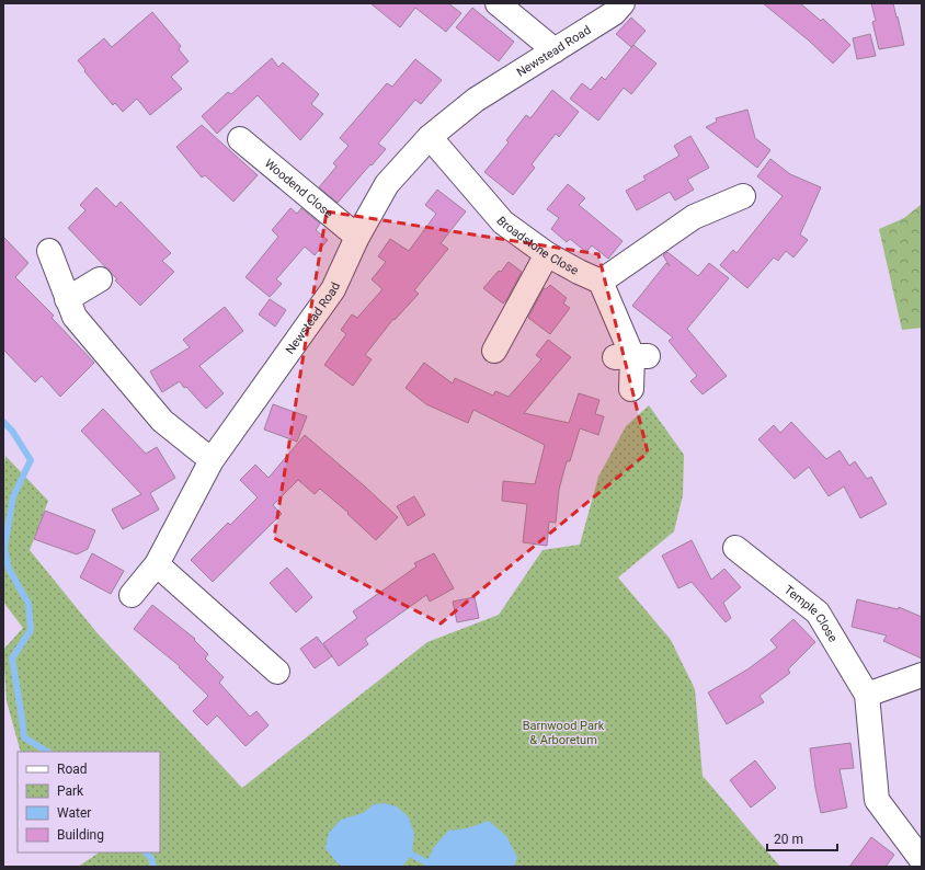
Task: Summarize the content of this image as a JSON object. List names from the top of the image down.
{
  "streets": {
    "street": [
      "Newstead Road",
      "Woodend Close",
      "Broadstone Close",
      "Temple Close"
    ]
  },
  "crossings": [
    ["Newstead Road", "Woodend Close"],
    ["Newstead Road", "Broadstone Close"]
  ],
  "parks": ["Barnwood Park & Arboretum"],
  "legend": [
    "Road",
    "Park",
    "Water",
    "Building"
  ],
  "scale_bar": "20 m"
}
